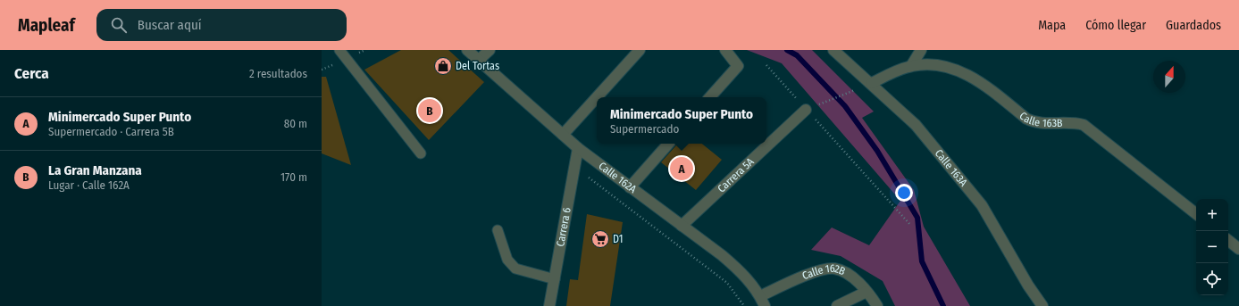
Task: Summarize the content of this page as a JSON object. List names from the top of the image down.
{
  "streets": {
    "street": [
      "Calle 163B",
      "Calle 163A",
      "Carrera 5A",
      "Calle 162A",
      "Carrera 6",
      "Calle 162B"
    ]
  },
  "crossings": [
    ["Calle 163B", "Calle 163A"],
    ["Carrera 5A", "Calle 162A"],
    ["Calle 162A", "Carrera 6"],
    ["Calle 162A", "Calle 162B"]
  ],
  "places": {
    "shop": ["Del Tortas"],
    "supermarket": ["D1"]
  },
  "north": "top",
  "page": {
    "header": "Mapleaf",
    "search": "Buscar aquí",
    "nav": ["Mapa", "Cómo llegar", "Guardados"],
    "heading": ["Cerca", "2 resultados"],
    "list": [
      {
        "mark": "A",
        "name": "Minimercado Super Punto",
        "note": "Supermercado · Carrera 5B",
        "value": "80 m"
      },
      {
        "mark": "B",
        "name": "La Gran Manzana",
        "note": "Lugar · Calle 162A",
        "value": "170 m"
      }
    ],
    "popup": ["Minimercado Super Punto", "Supermercado"],
    "pins": ["B", "A"],
    "map_buttons": ["+", "−"]
  }
}
